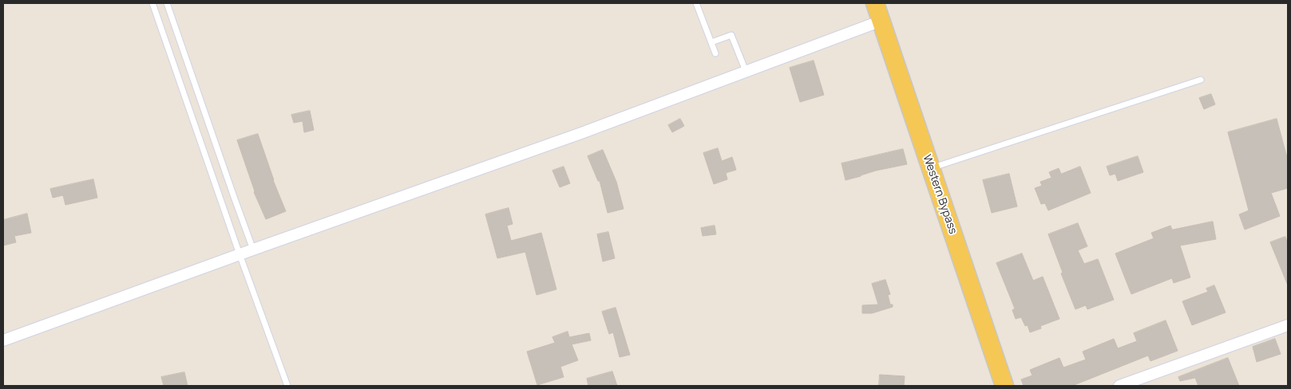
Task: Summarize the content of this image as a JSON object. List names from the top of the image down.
{
  "streets": {
    "main road": ["Western Bypass"]
  }
}
